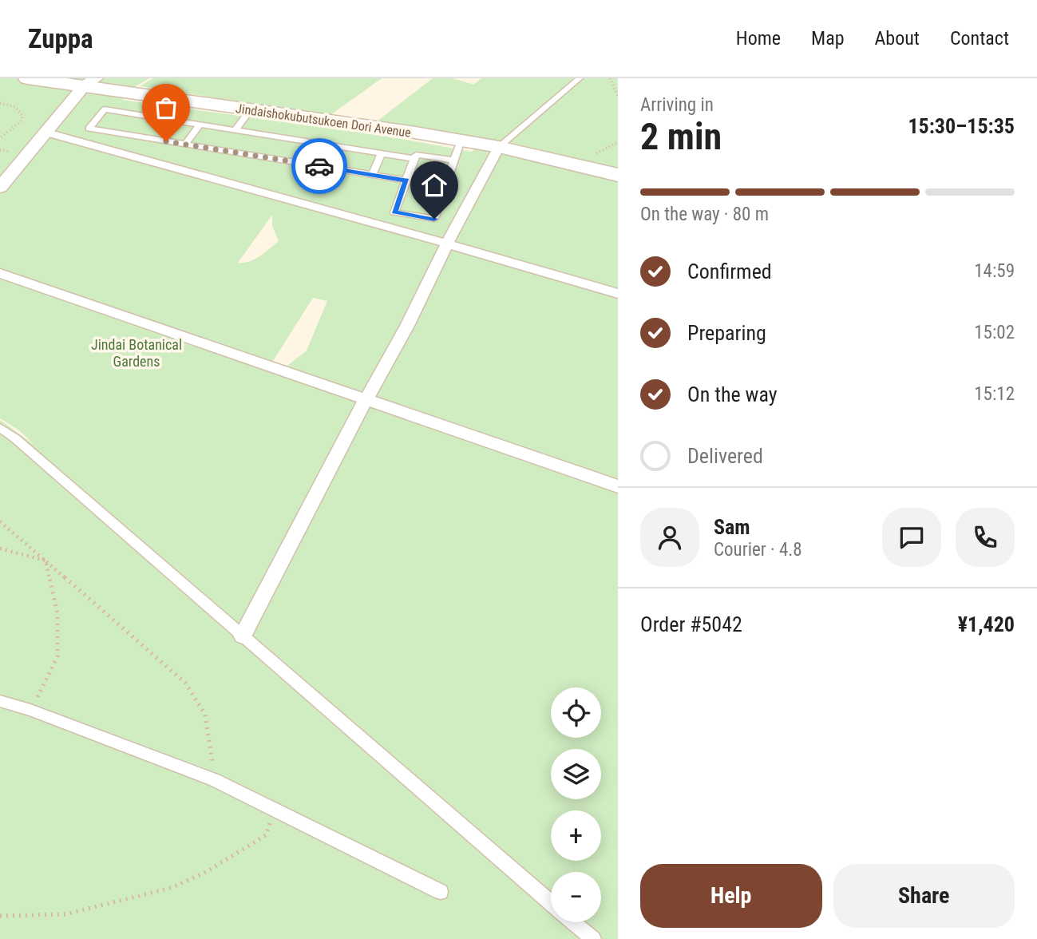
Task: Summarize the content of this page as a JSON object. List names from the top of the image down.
{
  "streets": {
    "street": ["Jindaishokubutsukoen Dori Avenue"]
  },
  "parks": ["Jindai Botanical Gardens"],
  "page": {
    "header": "Zuppa",
    "nav": [
      "Home",
      "Map",
      "About",
      "Contact"
    ],
    "heading": ["2 min", "Arriving in", "15:30–15:35"],
    "panel": [
      "Sam",
      "Courier · 4.8",
      "Order #5042",
      "¥1,420"
    ],
    "bar": "On the way · 80 m",
    "list": [
      ["Confirmed", "14:59"],
      ["Preparing", "15:02"],
      ["On the way", "15:12"],
      "Delivered"
    ],
    "map_buttons": ["+", "−"],
    "buttons": ["Help", "Share"]
  }
}
